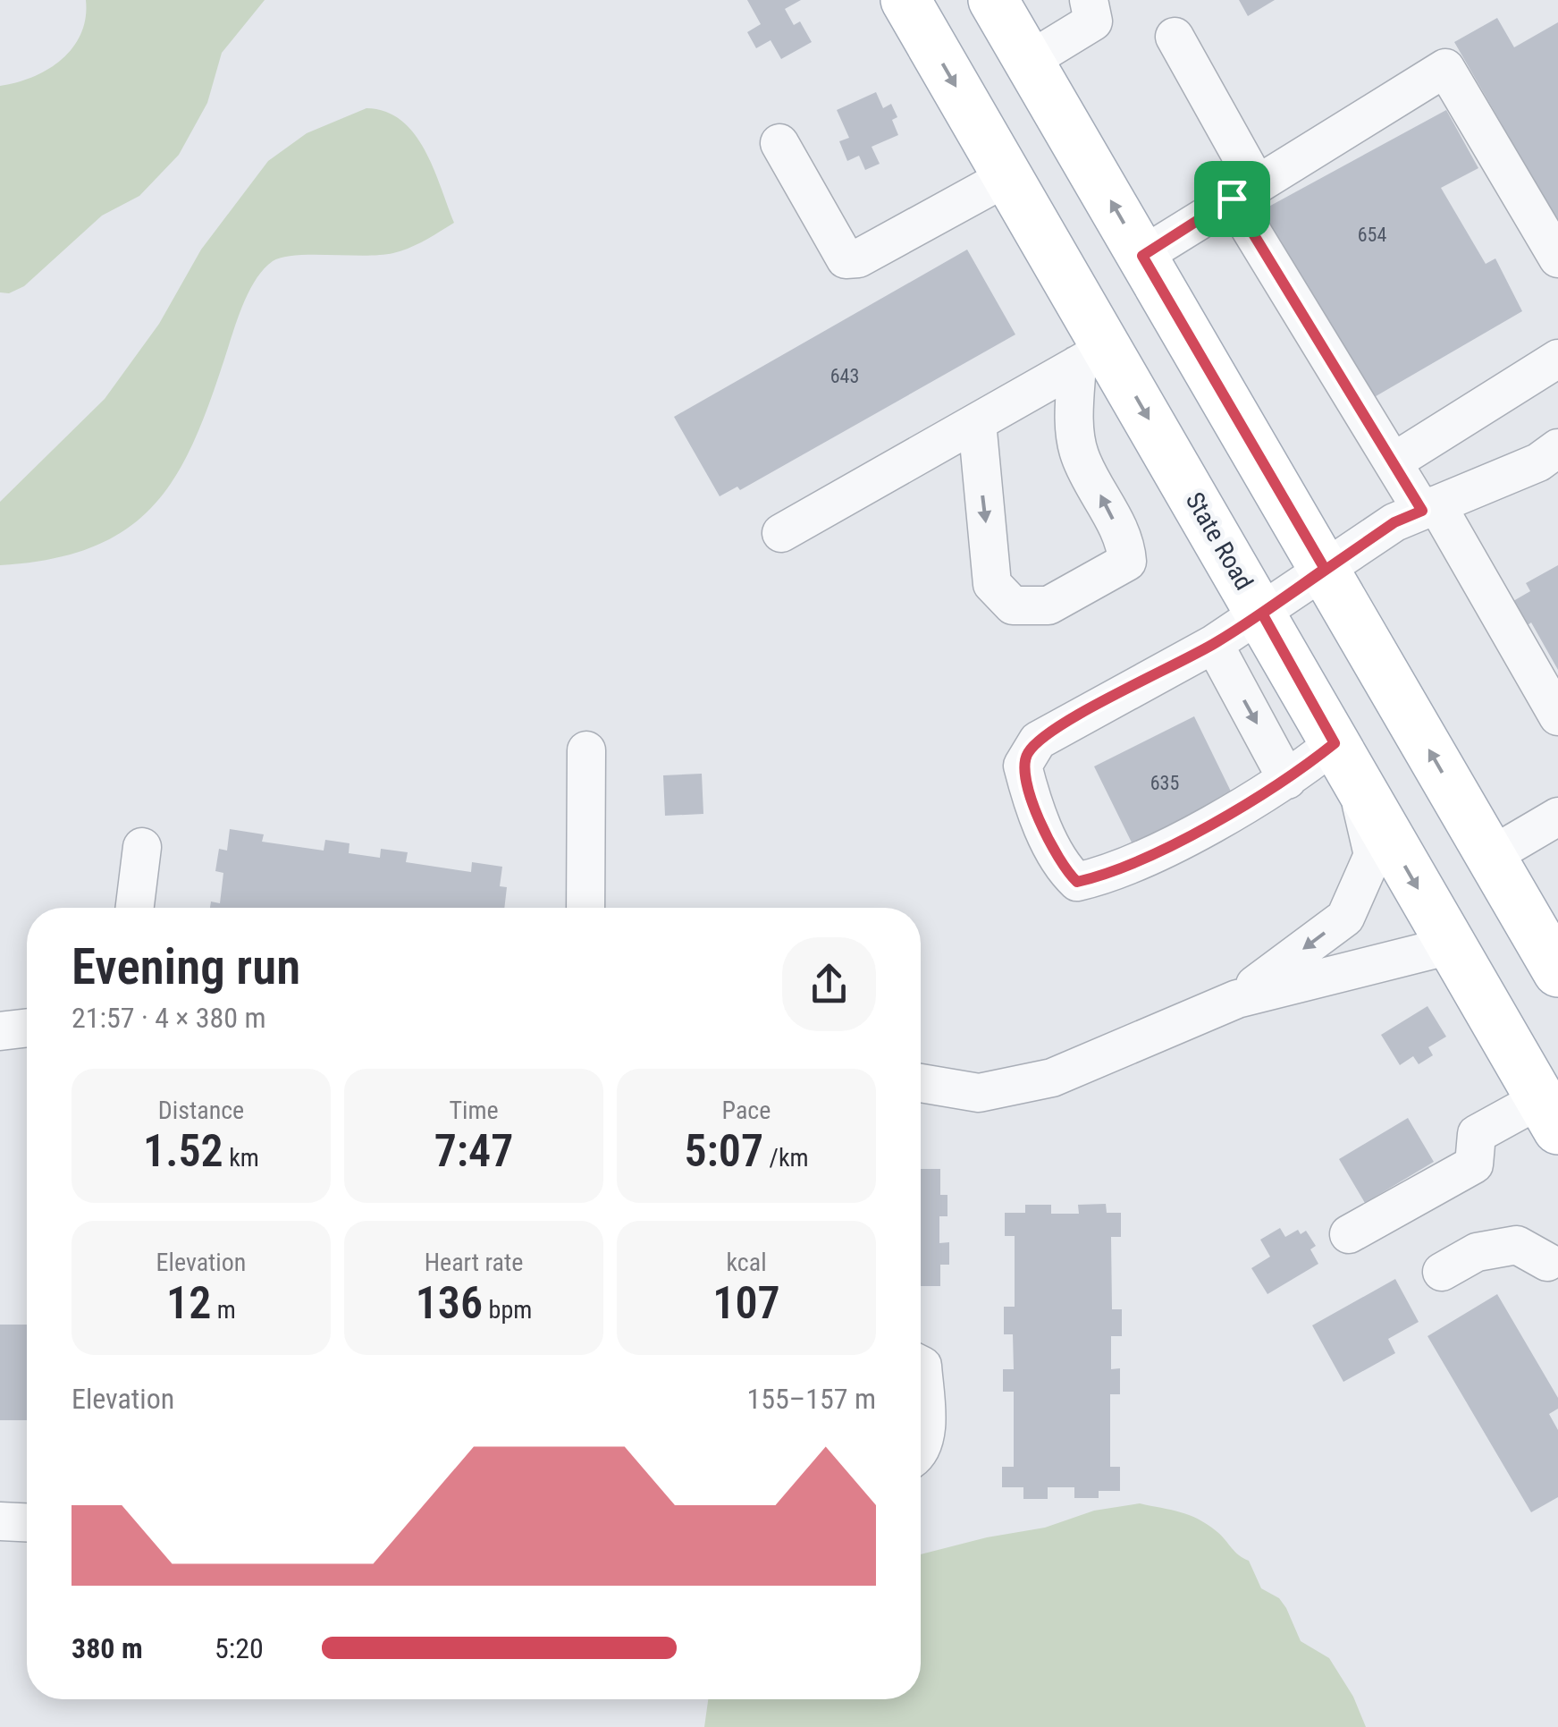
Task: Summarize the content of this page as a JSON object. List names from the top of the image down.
{
  "streets": {
    "main road": ["State Road"]
  },
  "house_numbers": ["654", "643", "635"],
  "page": {
    "heading": ["Evening run", "21:57 · 4 × 380 m"],
    "stats": [
      ["Distance", "1.52 km"],
      ["Time", "7:47"],
      ["Pace", "5:07 /km"],
      ["Elevation", "12 m"],
      ["Heart rate", "136 bpm"],
      ["kcal", "107"]
    ],
    "chart": ["Elevation", "155–157 m"],
    "list": [
      {
        "name": "380 m",
        "note": "5:20"
      }
    ]
  }
}
